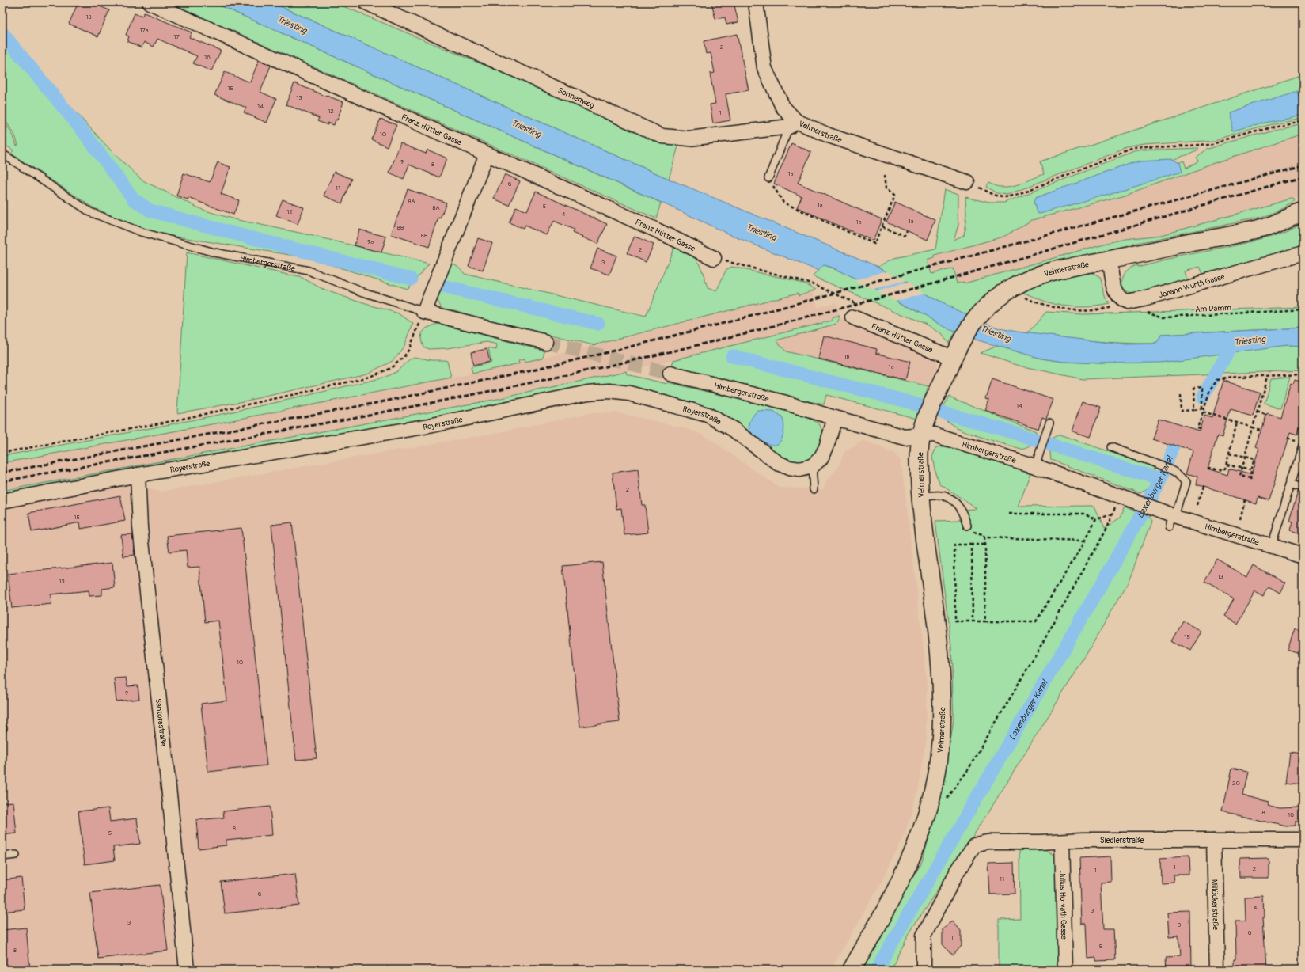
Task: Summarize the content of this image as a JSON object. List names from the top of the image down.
{
  "streets": {
    "street": [
      "Sonnenweg",
      "Franz Hütter Gasse",
      "Velmerstraße",
      "Himbergerstraße",
      "Johann Wurth Gasse",
      "Royerstraße",
      "Santorastraße",
      "Siedlerstraße",
      "Millöckerstraße",
      "Julius Horvath Gasse"
    ],
    "path": ["Am Damm"]
  },
  "crossings": [
    ["Sonnenweg", "Velmerstraße"],
    ["Franz Hütter Gasse", "Velmerstraße"],
    ["Velmerstraße", "Himbergerstraße"],
    ["Johann Wurth Gasse", "Am Damm"],
    ["Royerstraße", "Santorastraße"],
    ["Siedlerstraße", "Millöckerstraße"],
    ["Siedlerstraße", "Julius Horvath Gasse"]
  ],
  "water": ["Triesting", "Laxenburger Kanal"],
  "house_numbers": [
    "18",
    "17a",
    "17",
    "2",
    "16",
    "15",
    "13",
    "14",
    "12",
    "1",
    "10",
    "9",
    "8",
    "1a",
    "6",
    "11",
    "8A",
    "1a",
    "5",
    "8A",
    "12",
    "4",
    "1a",
    "1a",
    "8B",
    "8B",
    "9a",
    "2",
    "3",
    "1b",
    "1a",
    "14",
    "2",
    "15",
    "13",
    "13",
    "15",
    "10",
    "9",
    "20",
    "18",
    "16",
    "8",
    "5",
    "1",
    "2",
    "1",
    "11",
    "6",
    "4",
    "3",
    "3",
    "3",
    "6",
    "1",
    "5",
    "8"
  ]
}
